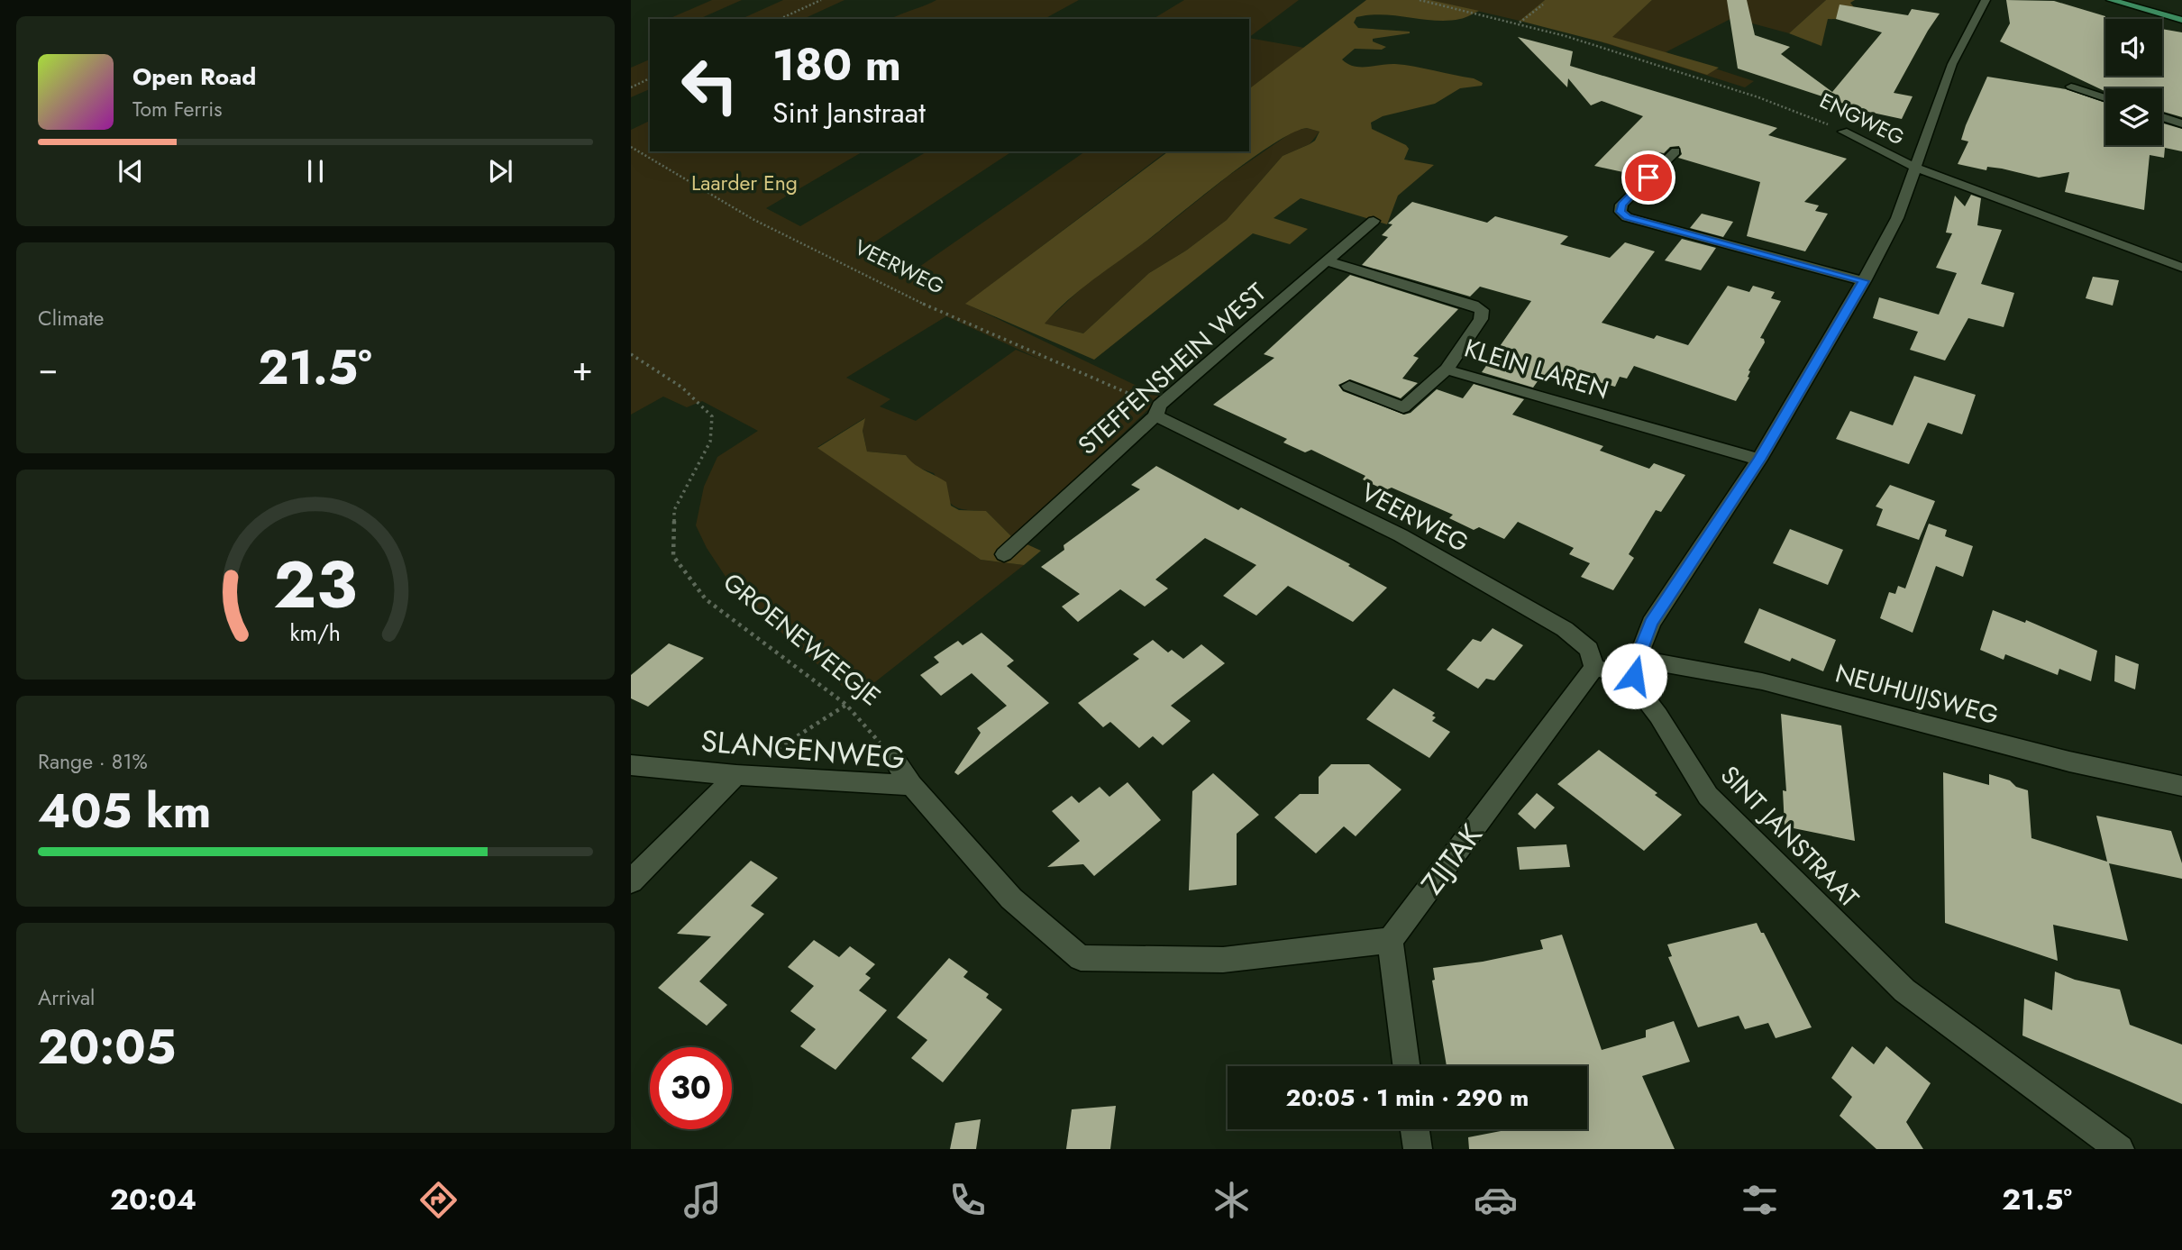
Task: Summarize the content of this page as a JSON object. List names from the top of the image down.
{
  "streets": {
    "street": [
      "ENGWEG",
      "VEERWEG",
      "STEFFENSHEIN WEST",
      "KLEIN LAREN",
      "NEUHUIJSWEG",
      "SLANGENWEG",
      "SINT JANSTRAAT",
      "ZIJTAK"
    ],
    "path": ["GROENEWEEGJE"]
  },
  "crossings": [
    ["VEERWEG", "STEFFENSHEIN WEST"],
    ["VEERWEG", "ZIJTAK"],
    ["STEFFENSHEIN WEST", "KLEIN LAREN"],
    ["NEUHUIJSWEG", "SINT JANSTRAAT"],
    ["SLANGENWEG", "ZIJTAK"]
  ],
  "parks": ["Laarder Eng"],
  "page": {
    "turn": ["180 m", "Sint Janstraat"],
    "song": ["Open Road", "Tom Ferris"],
    "tile": [
      "Climate",
      ["Range · 81%", "405 km"],
      ["Arrival", "20:05"]
    ],
    "heat": ["−", "21.5°", "+"],
    "limit": "30",
    "trip": "20:05 · 1 min · 290 m",
    "tabs": ["20:04", "21.5°"],
    "gauge": ["23", "km/h"]
  }
}
